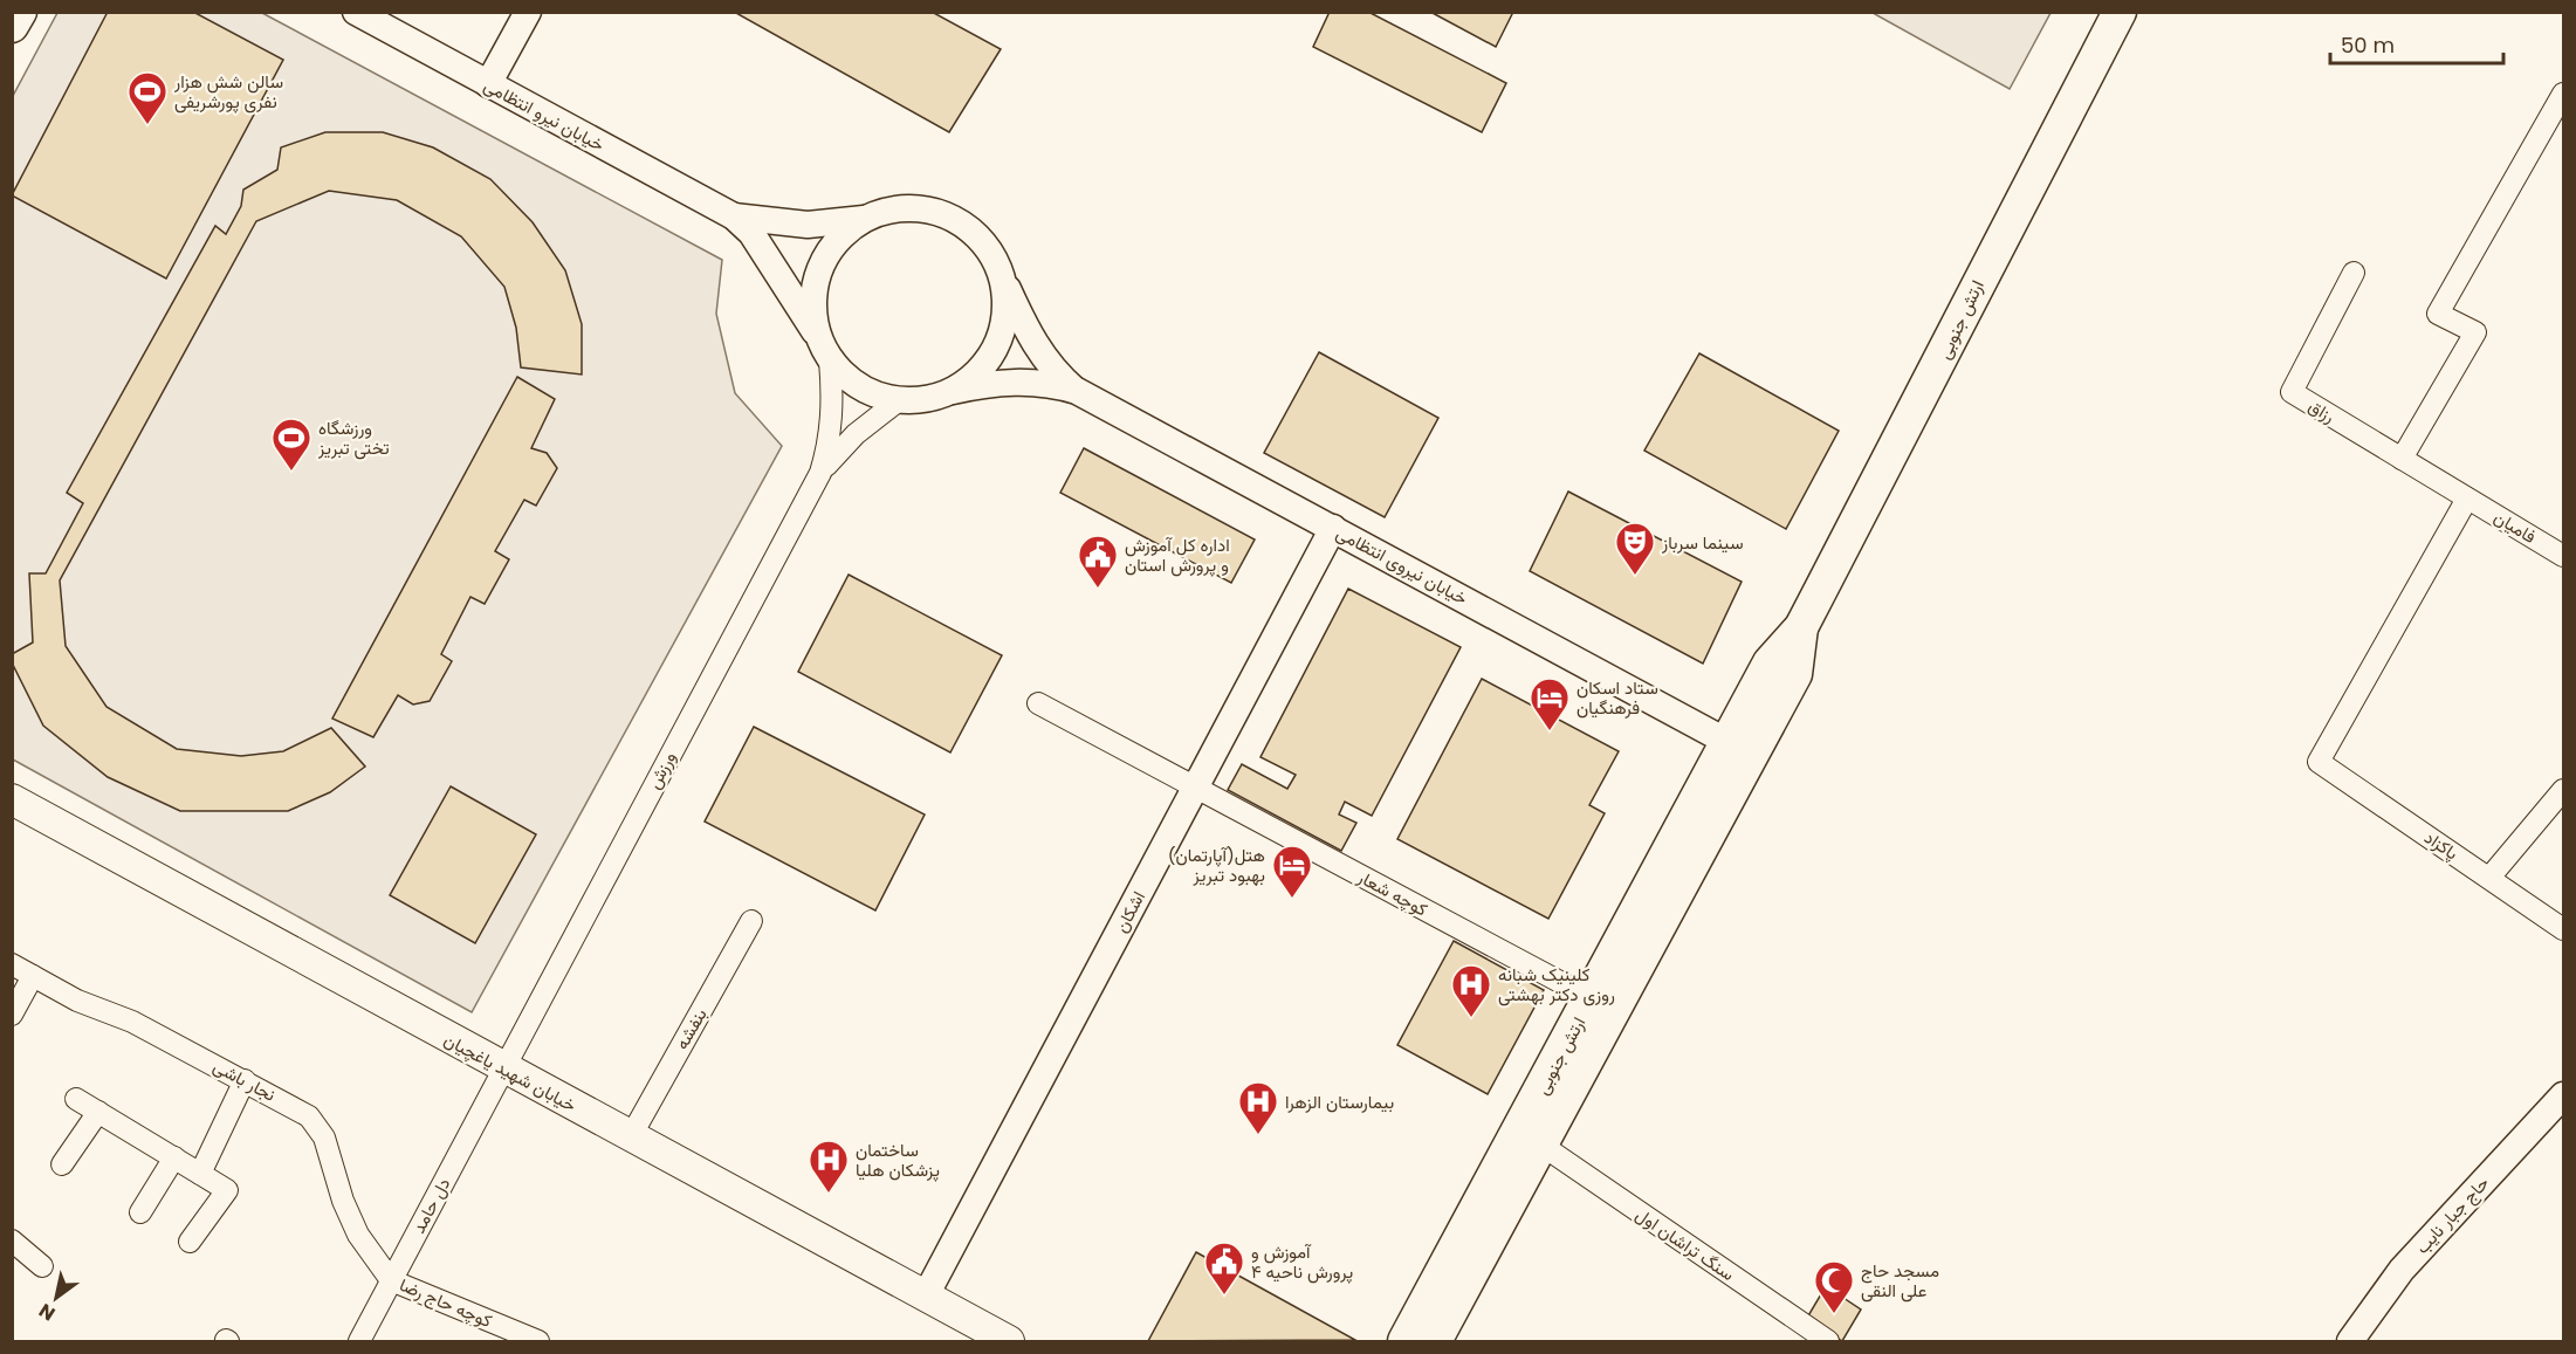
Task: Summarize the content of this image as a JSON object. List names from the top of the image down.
{
  "streets": {
    "main road": ["ارتش جنوبی", "خیابان شهید یاغچیان"],
    "street": [
      "خیابان نیرو انتظامی",
      "رزاق",
      "فامیان",
      "خیابان نیروی انتظامی",
      "ورزش",
      "پاکزاد",
      "کوچه شعار",
      "اشکان",
      "بنفشه",
      "نجار باشی",
      "دل حامد",
      "حاج جبار نایب",
      "سنگ تراشان اول",
      "کوچه حاج رضا"
    ]
  },
  "crossings": [
    ["خیابان نیرو انتظامی", "خیابان نیروی انتظامی"],
    ["خیابان نیرو انتظامی", "ورزش"],
    ["ارتش جنوبی", "خیابان نیروی انتظامی"],
    ["ارتش جنوبی", "کوچه شعار"],
    ["ارتش جنوبی", "سنگ تراشان اول"],
    ["رزاق", "فامیان"],
    ["رزاق", "پاکزاد"],
    ["فامیان", "پاکزاد"],
    ["خیابان نیروی انتظامی", "ورزش"],
    ["خیابان نیروی انتظامی", "اشکان"],
    ["ورزش", "خیابان شهید یاغچیان"],
    ["ورزش", "دل حامد"],
    ["کوچه شعار", "اشکان"],
    ["اشکان", "خیابان شهید یاغچیان"],
    ["بنفشه", "خیابان شهید یاغچیان"],
    ["خیابان شهید یاغچیان", "دل حامد"],
    ["نجار باشی", "دل حامد"],
    ["نجار باشی", "کوچه حاج رضا"],
    ["دل حامد", "کوچه حاج رضا"]
  ],
  "places": {
    "sports": ["سالن شش هزار نفری پورشریفی", "ورزشگاه تختی تبریز"],
    "theatre": ["سینما سرباز"],
    "public building": ["اداره کل آموزش و پرورش استان", "آموزش و پرورش ناحیه ۴"],
    "hotel": ["ستاد اسکان فرهنگیان", "هتل(آپارتمان) بهبود تبریز"],
    "hospital": ["کلینیک شبانه روزی دکتر بهشتی", "بیمارستان الزهرا", "ساختمان پزشکان هلیا"],
    "mosque": ["مسجد حاج علی النقی"]
  },
  "scale_bar": "50 m",
  "north": "bottom left"
}
